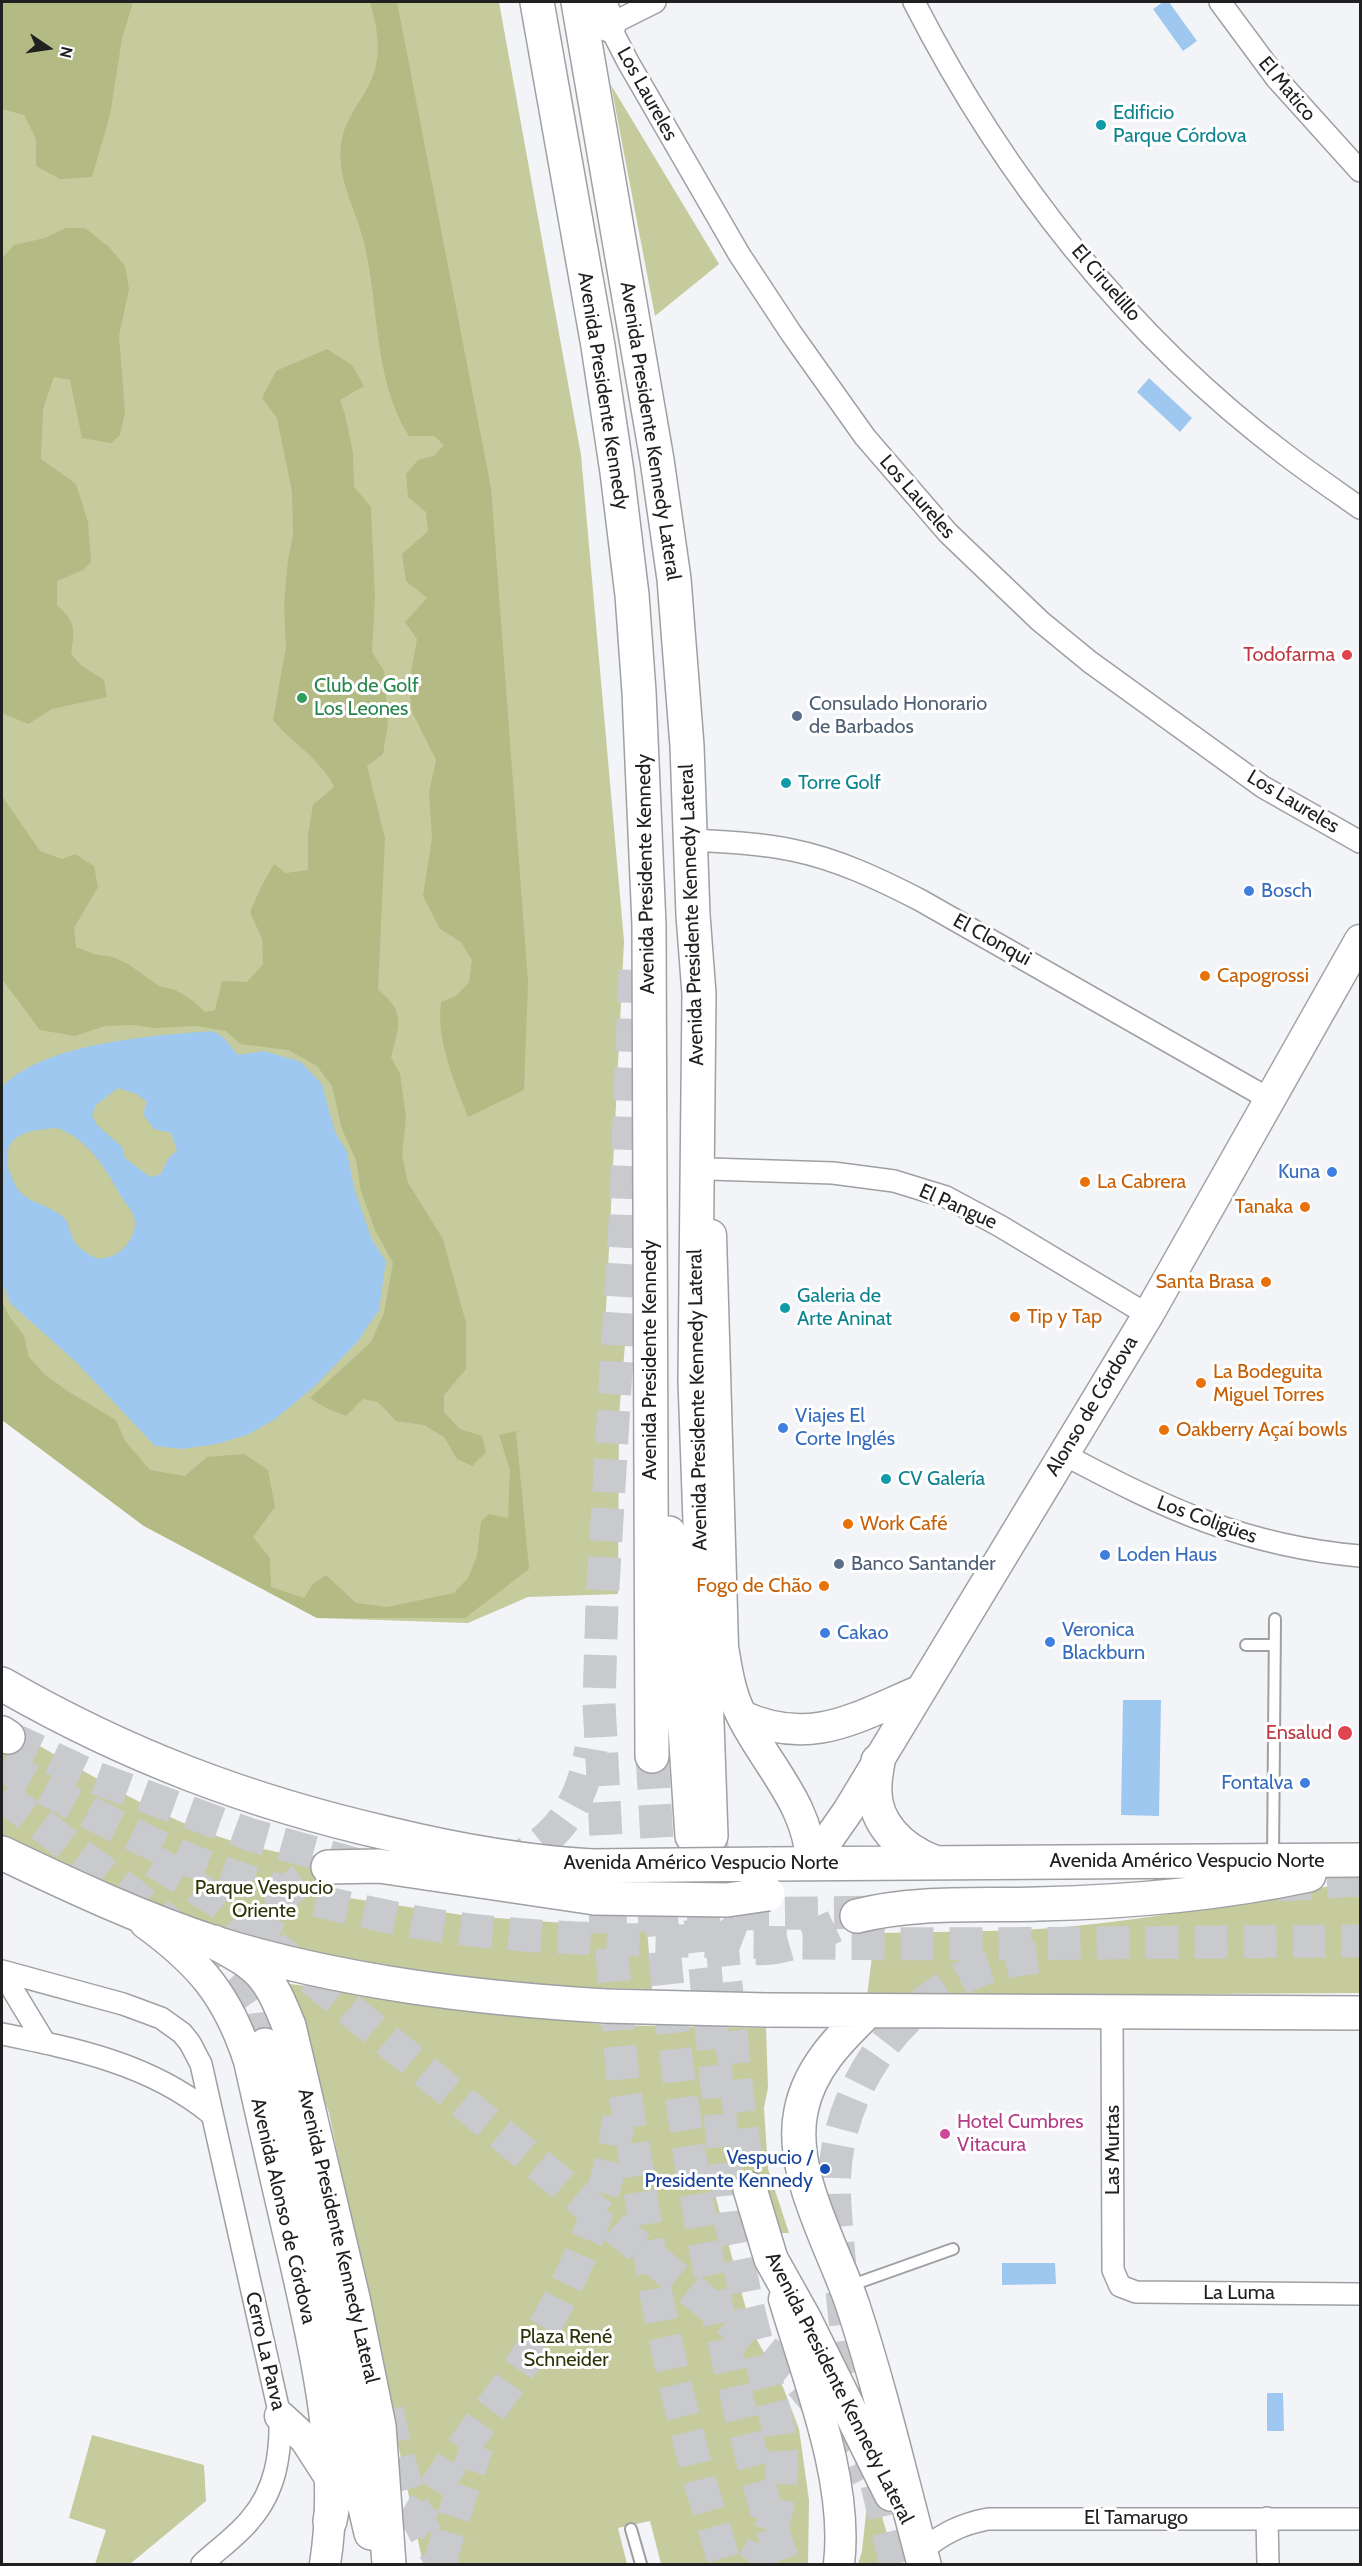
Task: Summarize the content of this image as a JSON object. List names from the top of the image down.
{
  "streets": {
    "main road": [
      "Avenida Presidente Kennedy",
      "Avenida Presidente Kennedy Lateral",
      "Alonso de Córdova",
      "Avenida Américo Vespucio Norte",
      "Avenida Alonso de Córdova"
    ],
    "street": [
      "El Matico",
      "Los Laureles",
      "El Ciruelillo",
      "El Clonqui",
      "El Pangue",
      "Los Coligües",
      "Las Murtas",
      "La Luma",
      "Cerro La Parva",
      "El Tamarugo"
    ]
  },
  "crossings": [
    ["Avenida Presidente Kennedy", "Avenida Presidente Kennedy Lateral"],
    ["Avenida Presidente Kennedy Lateral", "El Clonqui"],
    ["Avenida Presidente Kennedy Lateral", "El Pangue"],
    ["Avenida Presidente Kennedy Lateral", "Alonso de Córdova"],
    ["Avenida Presidente Kennedy Lateral", "Avenida Américo Vespucio Norte"],
    ["Avenida Presidente Kennedy Lateral", "El Tamarugo"],
    ["El Clonqui", "Alonso de Córdova"],
    ["El Pangue", "Alonso de Córdova"],
    ["Alonso de Córdova", "Los Coligües"],
    ["Alonso de Córdova", "Avenida Américo Vespucio Norte"],
    ["Las Murtas", "La Luma"]
  ],
  "parks": ["Parque Vespucio Oriente", "Plaza René Schneider"],
  "places": [
    "Edificio Parque Córdova",
    "Todofarma",
    "Club de Golf Los Leones",
    "Consulado Honorario de Barbados",
    "Torre Golf",
    "Bosch",
    "Capogrossi",
    "Kuna",
    "La Cabrera",
    "Tanaka",
    "Santa Brasa",
    "Galeria de Arte Aninat",
    "Tip y Tap",
    "La Bodeguita Miguel Torres",
    "Viajes El Corte Inglés",
    "Oakberry Açaí bowls",
    "CV Galería",
    "Work Café",
    "Loden Haus",
    "Banco Santander",
    "Fogo de Chão",
    "Cakao",
    "Veronica Blackburn",
    "Ensalud",
    "Fontalva",
    "Hotel Cumbres Vitacura",
    "Vespucio / Presidente Kennedy"
  ],
  "north": "right"
}
